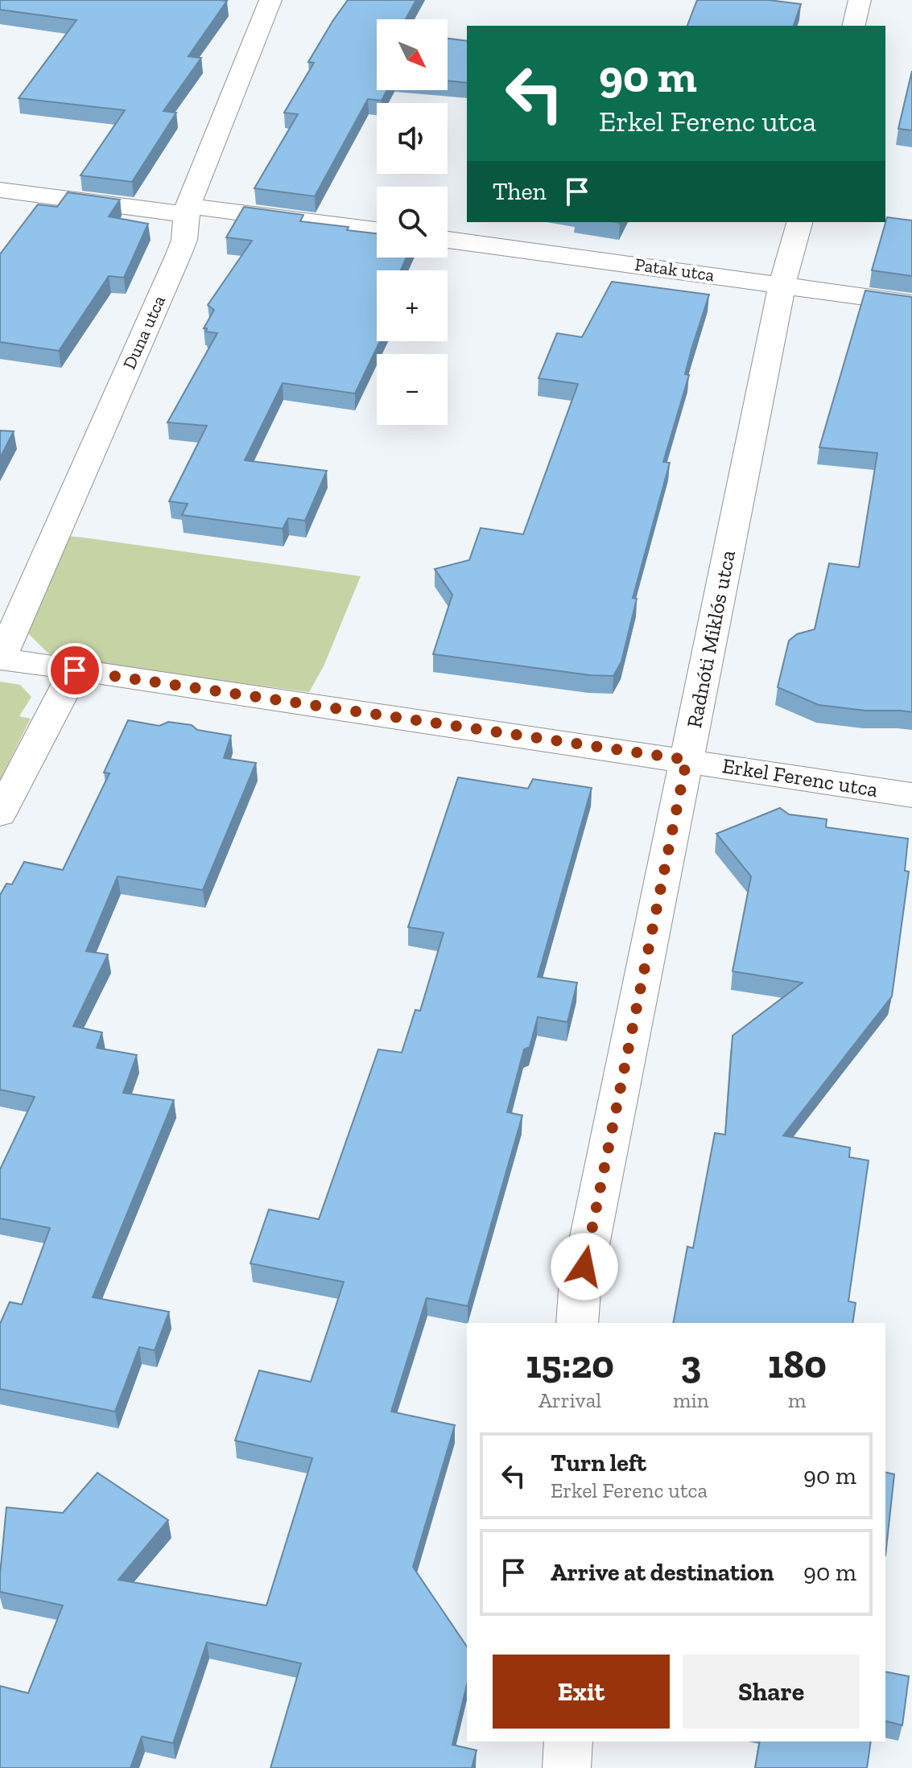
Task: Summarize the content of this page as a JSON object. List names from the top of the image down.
{
  "streets": {
    "street": [
      "Patak utca",
      "Duna utca",
      "Radnóti Miklós utca",
      "Erkel Ferenc utca"
    ]
  },
  "crossings": [
    ["Patak utca", "Radnóti Miklós utca"],
    ["Duna utca", "Erkel Ferenc utca"],
    ["Radnóti Miklós utca", "Erkel Ferenc utca"]
  ],
  "north": "bottom right",
  "page": {
    "map_buttons": ["+", "−"],
    "turn": ["90 m", "Erkel Ferenc utca"],
    "then": "Then",
    "eta": [
      "15:20",
      "Arrival",
      "3",
      "min",
      "180",
      "m"
    ],
    "list": [
      {
        "name": "Turn left",
        "note": "Erkel Ferenc utca",
        "value": "90 m"
      },
      {
        "name": "Arrive at destination",
        "value": "90 m"
      }
    ],
    "buttons": ["Exit", "Share"]
  }
}
